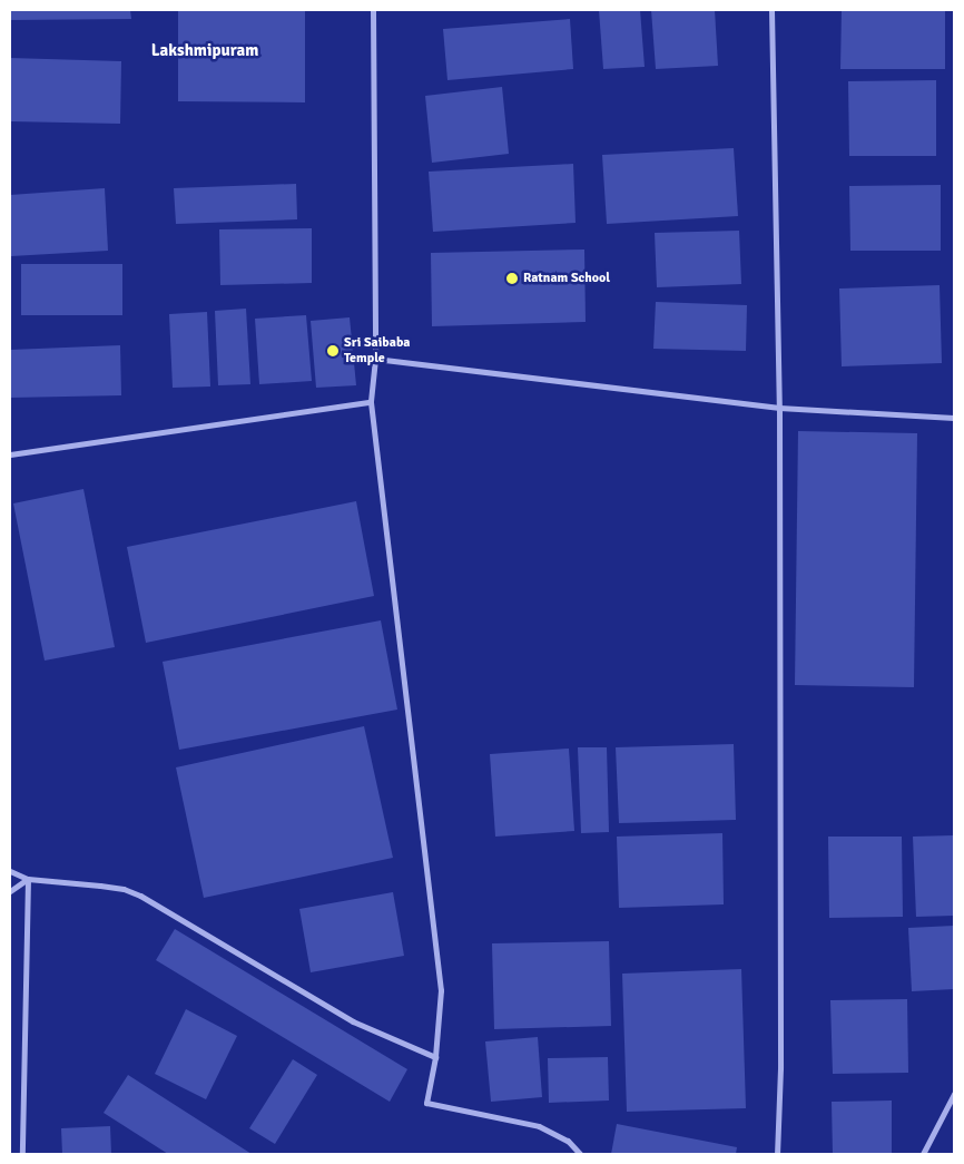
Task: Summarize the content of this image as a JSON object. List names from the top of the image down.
{
  "districts": ["Lakshmipuram"],
  "places": ["Ratnam School", "Sri Saibaba Temple"]
}
